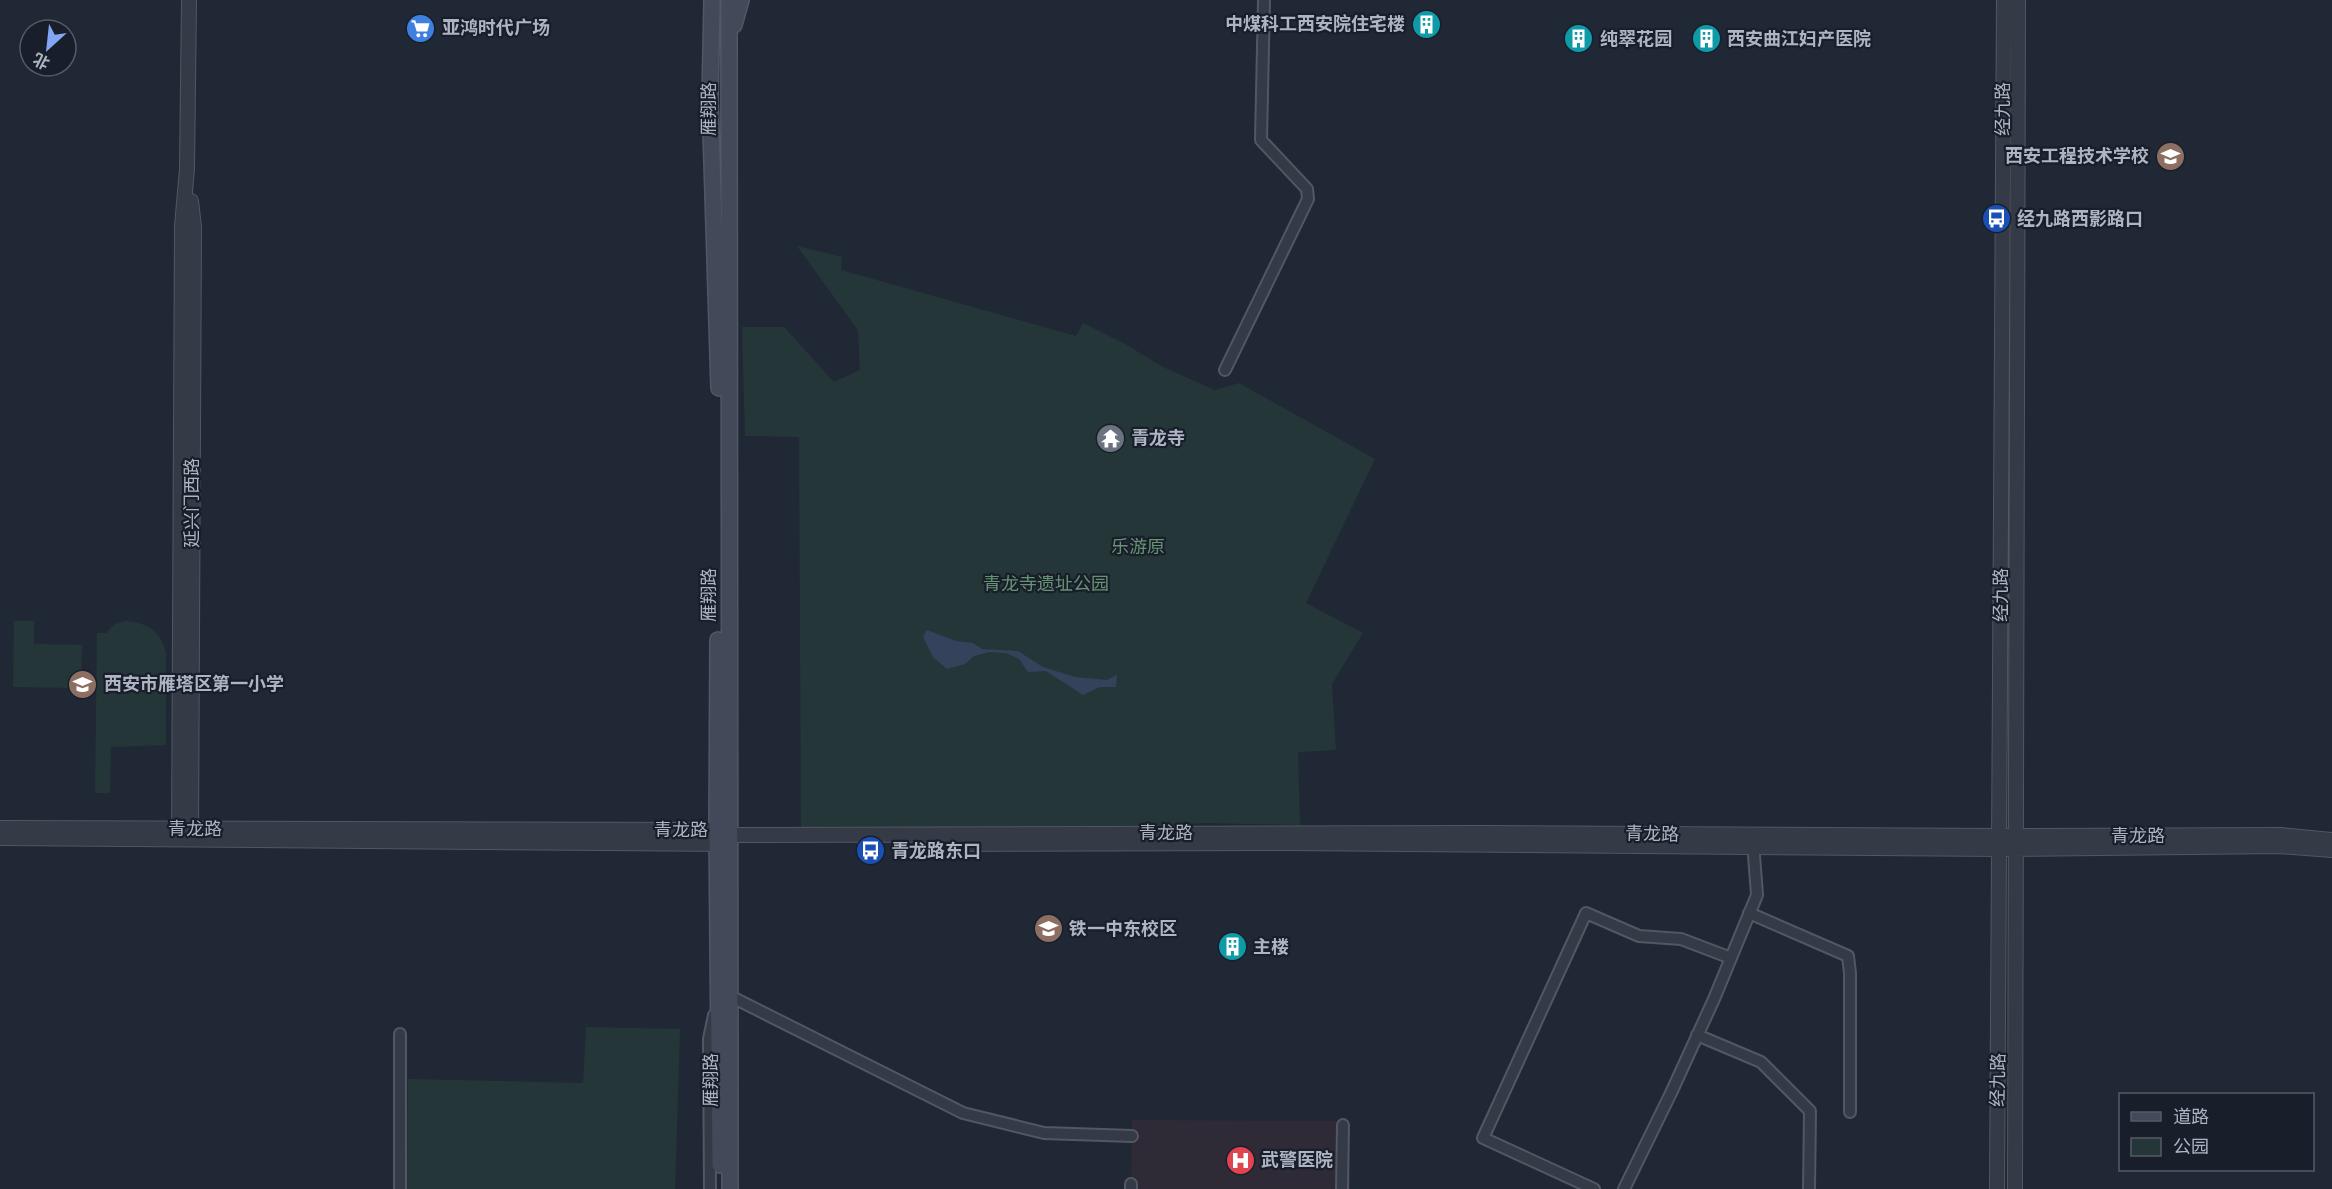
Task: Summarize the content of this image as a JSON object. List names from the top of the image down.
{
  "streets": {
    "main road": ["雁翔路"],
    "street": ["经九路", "延兴门西路", "青龙路"]
  },
  "crossings": [
    ["雁翔路", "青龙路"],
    ["经九路", "青龙路"],
    ["延兴门西路", "青龙路"]
  ],
  "parks": ["乐游原", "青龙寺遗址公园"],
  "places": {
    "building": [
      "中煤科工西安院住宅楼",
      "纯翠花园",
      "西安曲江妇产医院",
      "主楼"
    ],
    "supermarket": ["亚鸿时代广场"],
    "school or university": ["西安工程技术学校", "西安市雁塔区第一小学", "铁一中东校区"],
    "bus stop": ["经九路西影路口", "青龙路东口"],
    "temple": ["青龙寺"],
    "hospital": ["武警医院"]
  },
  "legend": ["道路", "公园"],
  "north": "bottom left"
}
